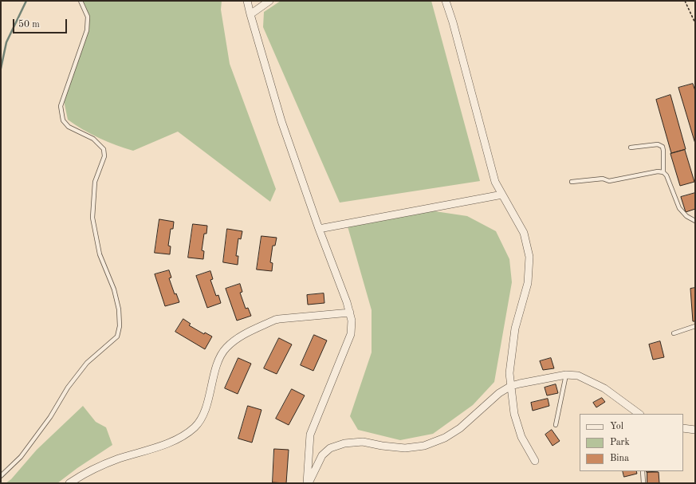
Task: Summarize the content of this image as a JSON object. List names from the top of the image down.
{
  "legend": ["Yol", "Park", "Bina"],
  "scale_bar": "50 m"
}
